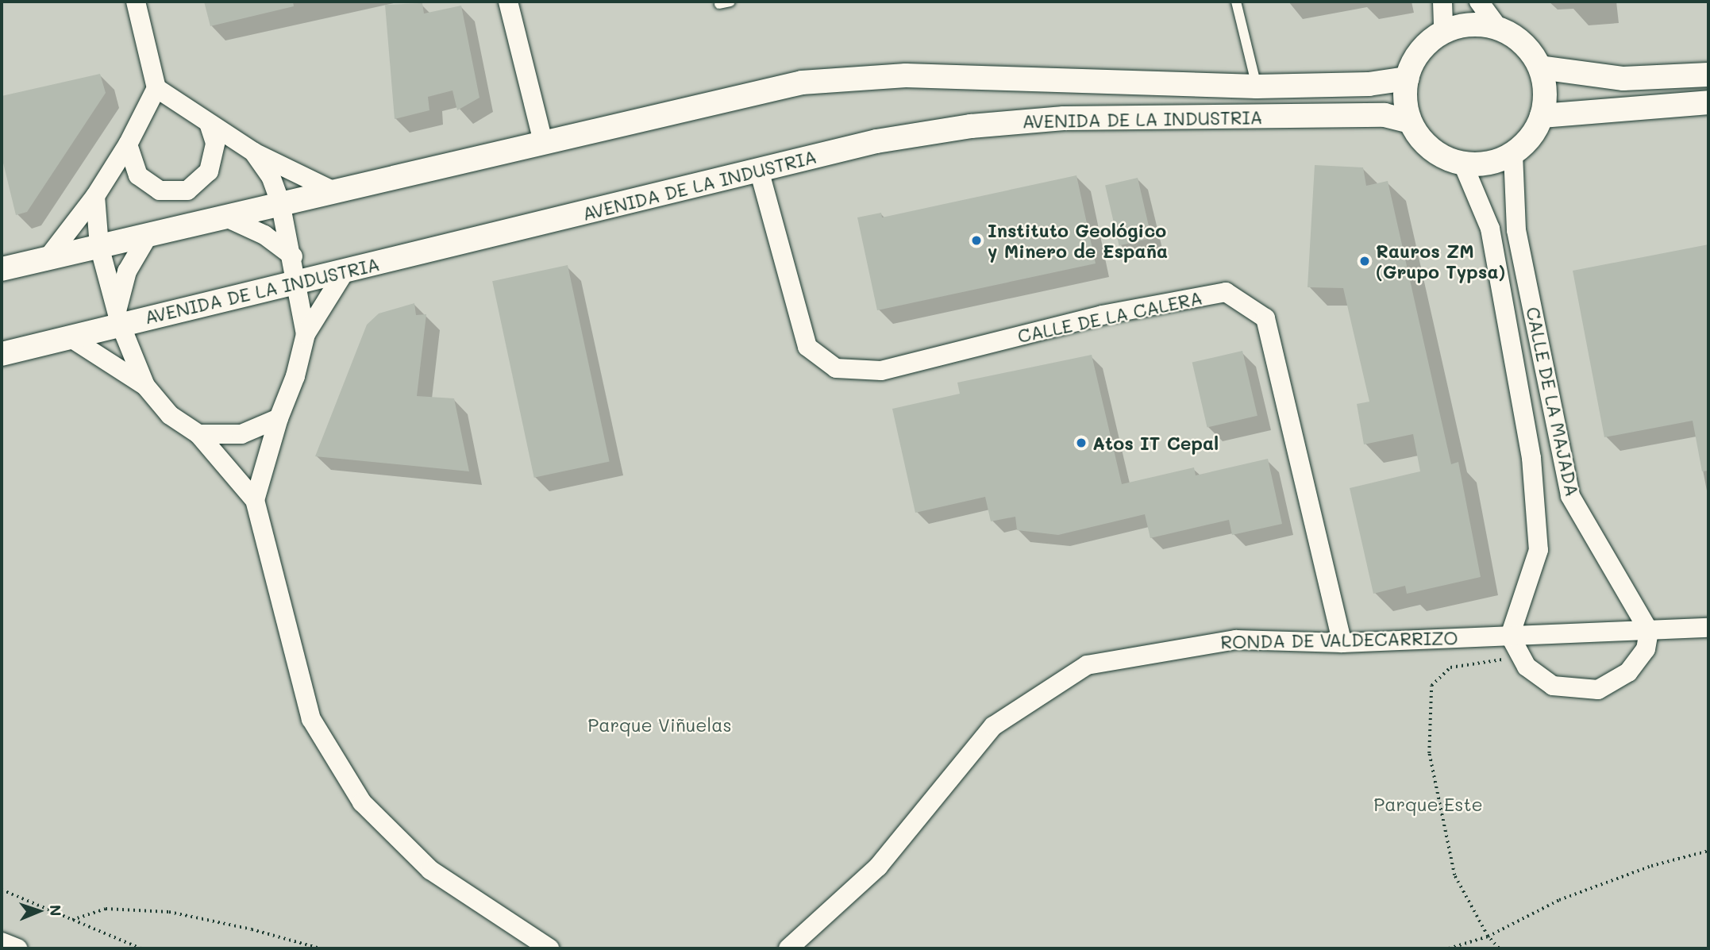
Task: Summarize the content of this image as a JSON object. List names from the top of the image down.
{
  "streets": {
    "street": [
      "AVENIDA DE LA INDUSTRIA",
      "CALLE DE LA CALERA",
      "CALLE DE LA MAJADA",
      "RONDA DE VALDECARRIZO"
    ]
  },
  "crossings": [
    ["AVENIDA DE LA INDUSTRIA", "CALLE DE LA CALERA"],
    ["AVENIDA DE LA INDUSTRIA", "CALLE DE LA MAJADA"],
    ["CALLE DE LA CALERA", "RONDA DE VALDECARRIZO"],
    ["CALLE DE LA MAJADA", "RONDA DE VALDECARRIZO"]
  ],
  "parks": ["Parque Viñuelas", "Parque Este"],
  "places": ["Instituto Geológico y Minero de España", "Rauros ZM (Grupo Typsa)", "Atos IT Cepal"],
  "north": "right"
}
